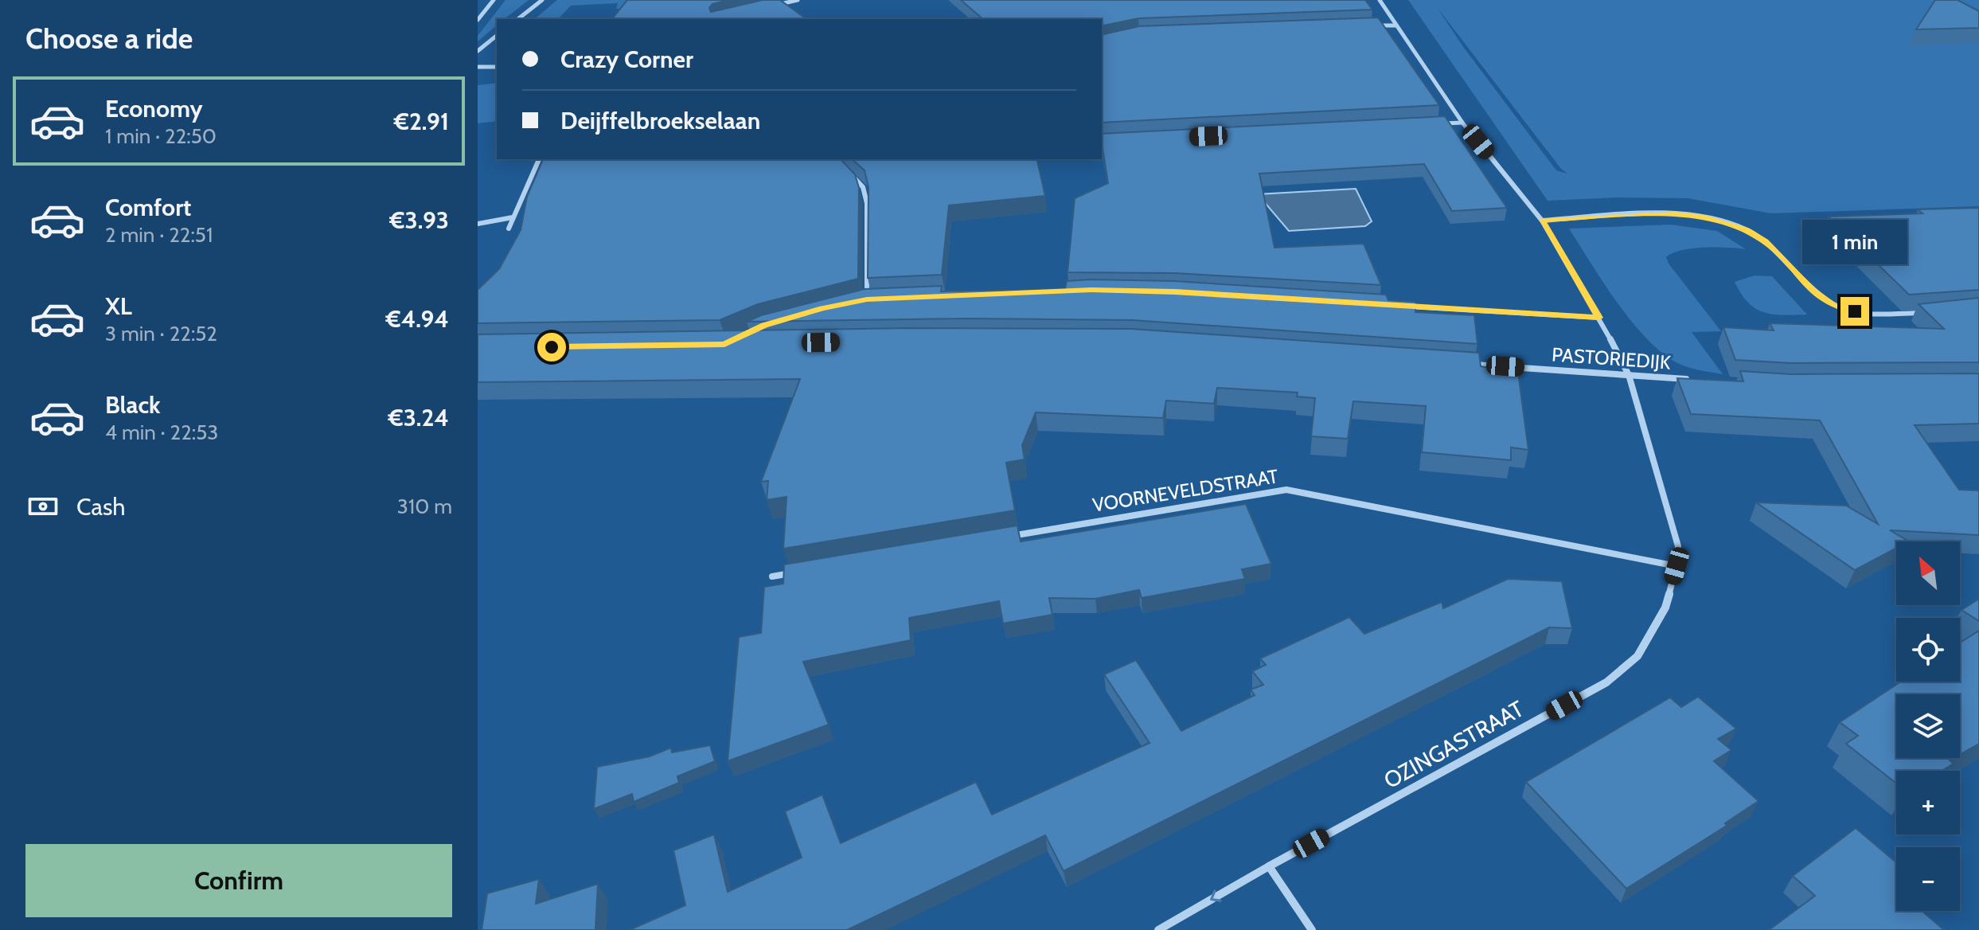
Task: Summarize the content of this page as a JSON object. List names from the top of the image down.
{
  "streets": {
    "street": ["PASTORIEDIJK", "VOORNEVELDSTRAAT", "OZINGASTRAAT"]
  },
  "crossings": [
    ["PASTORIEDIJK", "OZINGASTRAAT"],
    ["VOORNEVELDSTRAAT", "OZINGASTRAAT"]
  ],
  "north": "top left",
  "page": {
    "heading": "Choose a ride",
    "banner": ["Crazy Corner", "Deijffelbroekselaan"],
    "list": [
      {
        "name": "Economy",
        "note": "1 min · 22:50",
        "value": "€2.91"
      },
      {
        "name": "Comfort",
        "note": "2 min · 22:51",
        "value": "€3.93"
      },
      {
        "name": "XL",
        "note": "3 min · 22:52",
        "value": "€4.94"
      },
      {
        "name": "Black",
        "note": "4 min · 22:53",
        "value": "€3.24"
      }
    ],
    "bubble": "1 min",
    "pay": ["Cash", "310 m"],
    "map_buttons": ["+", "−"],
    "buttons": "Confirm"
  }
}
